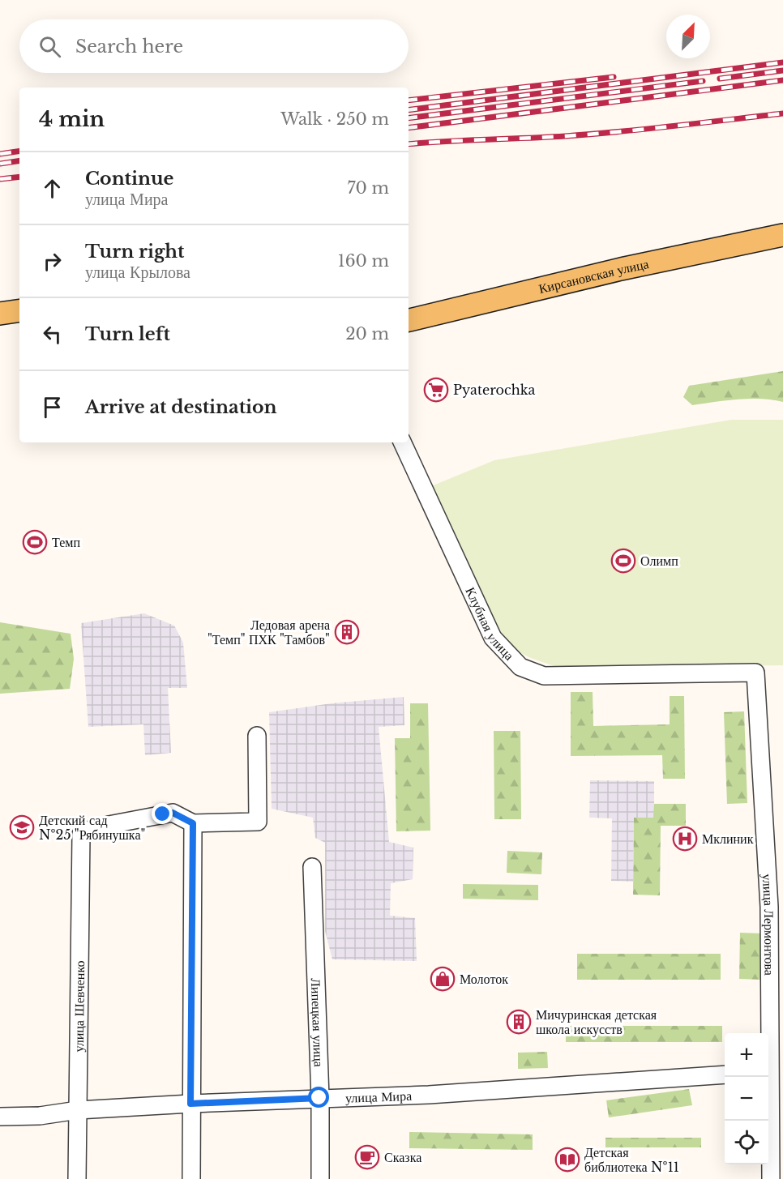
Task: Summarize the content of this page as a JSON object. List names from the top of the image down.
{
  "streets": {
    "main road": ["Кирсановская улица"],
    "street": [
      "Клубная улица",
      "улица Лермонтова",
      "улица Шевченко",
      "Липецкая улица",
      "улица Мира"
    ]
  },
  "crossings": [
    ["Клубная улица", "улица Лермонтова"],
    ["улица Шевченко", "улица Мира"],
    ["Липецкая улица", "улица Мира"]
  ],
  "places": {
    "supermarket": ["Pyaterochka"],
    "sports": ["Темп", "Олимп"],
    "building": ["Ледовая арена \"Темп\" ПХК \"Тамбов\"", "Мичуринская детская школа искусств"],
    "school or university": ["Детский сад №25 \"Рябинушка\""],
    "hospital": ["Мклиник"],
    "shop": ["Молоток"],
    "cafe": ["Сказка"],
    "library": ["Детская библиотека №11"]
  },
  "north": "top right",
  "page": {
    "search": "Search here",
    "heading": ["4 min", "Walk · 250 m"],
    "list": [
      ["Continue", "улица Мира", "70 m"],
      ["Turn right", "улица Крылова", "160 m"],
      ["Turn left", "20 m"],
      "Arrive at destination"
    ],
    "map_buttons": ["+", "−"]
  }
}
